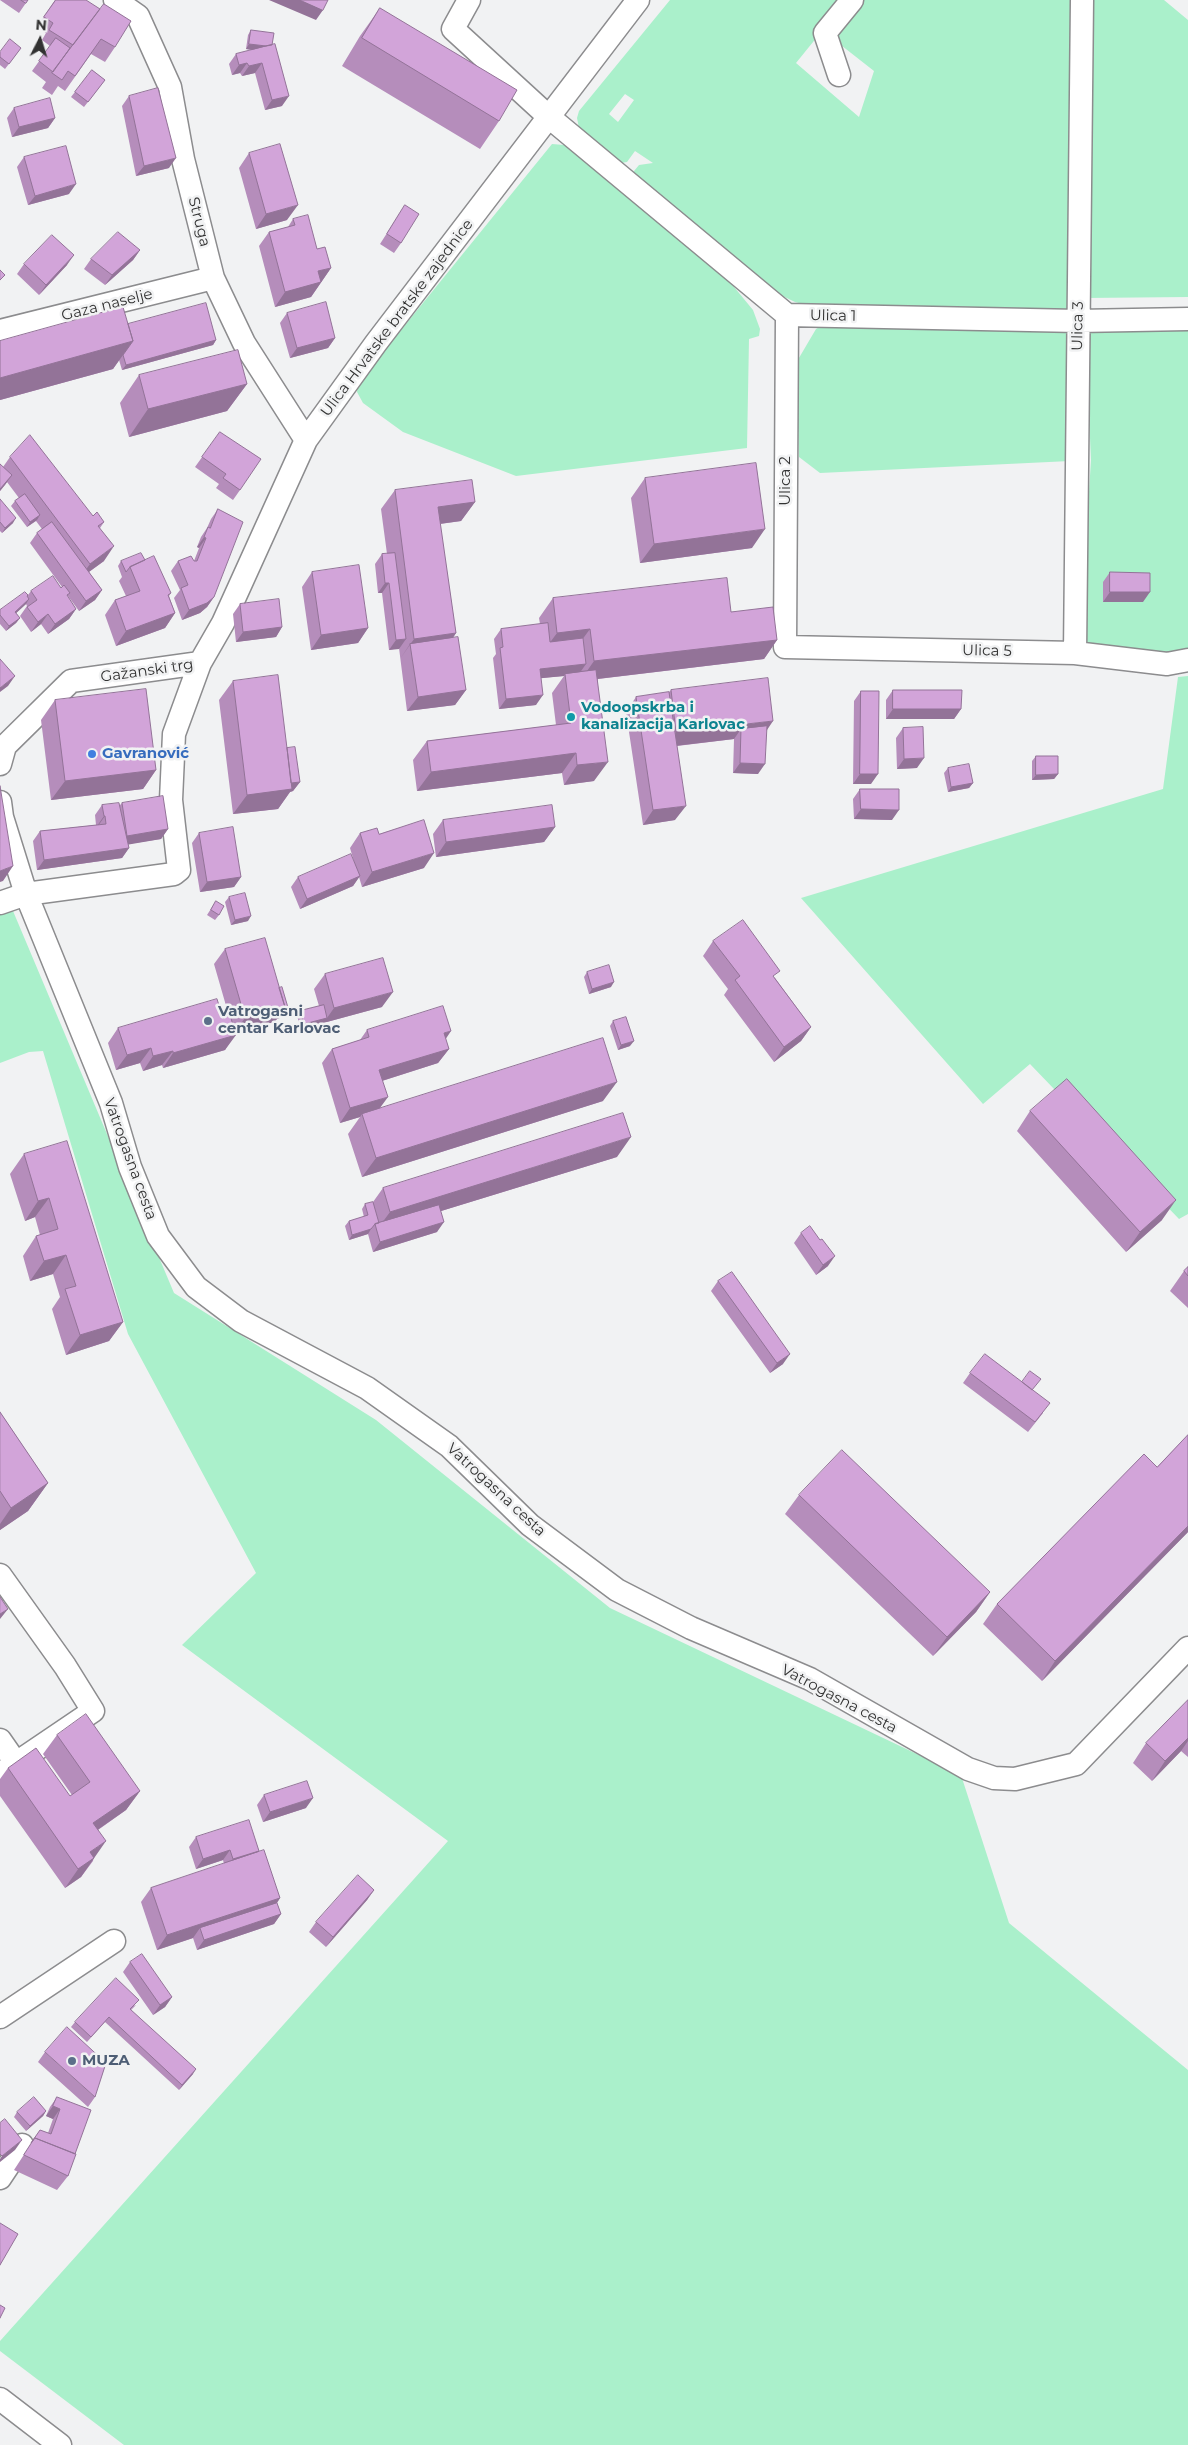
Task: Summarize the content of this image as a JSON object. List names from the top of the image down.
{
  "streets": {
    "street": [
      "Struga",
      "Gaza naselje",
      "Ulica 1",
      "Ulica Hrvatske bratske zajednice",
      "Ulica 3",
      "Ulica 2",
      "Ulica 5",
      "Gažanski trg",
      "Vatrogasna cesta"
    ]
  },
  "crossings": [
    ["Struga", "Gaza naselje"],
    ["Struga", "Ulica Hrvatske bratske zajednice"],
    ["Ulica 1", "Ulica 3"],
    ["Ulica 1", "Ulica 2"],
    ["Ulica Hrvatske bratske zajednice", "Gažanski trg"],
    ["Ulica 3", "Ulica 5"],
    ["Ulica 2", "Ulica 5"],
    ["Gažanski trg", "Vatrogasna cesta"]
  ],
  "places": [
    "Vodoopskrba i kanalizacija Karlovac",
    "Gavranović",
    "Vatrogasni centar Karlovac",
    "MUZA"
  ],
  "north": "top"
}
